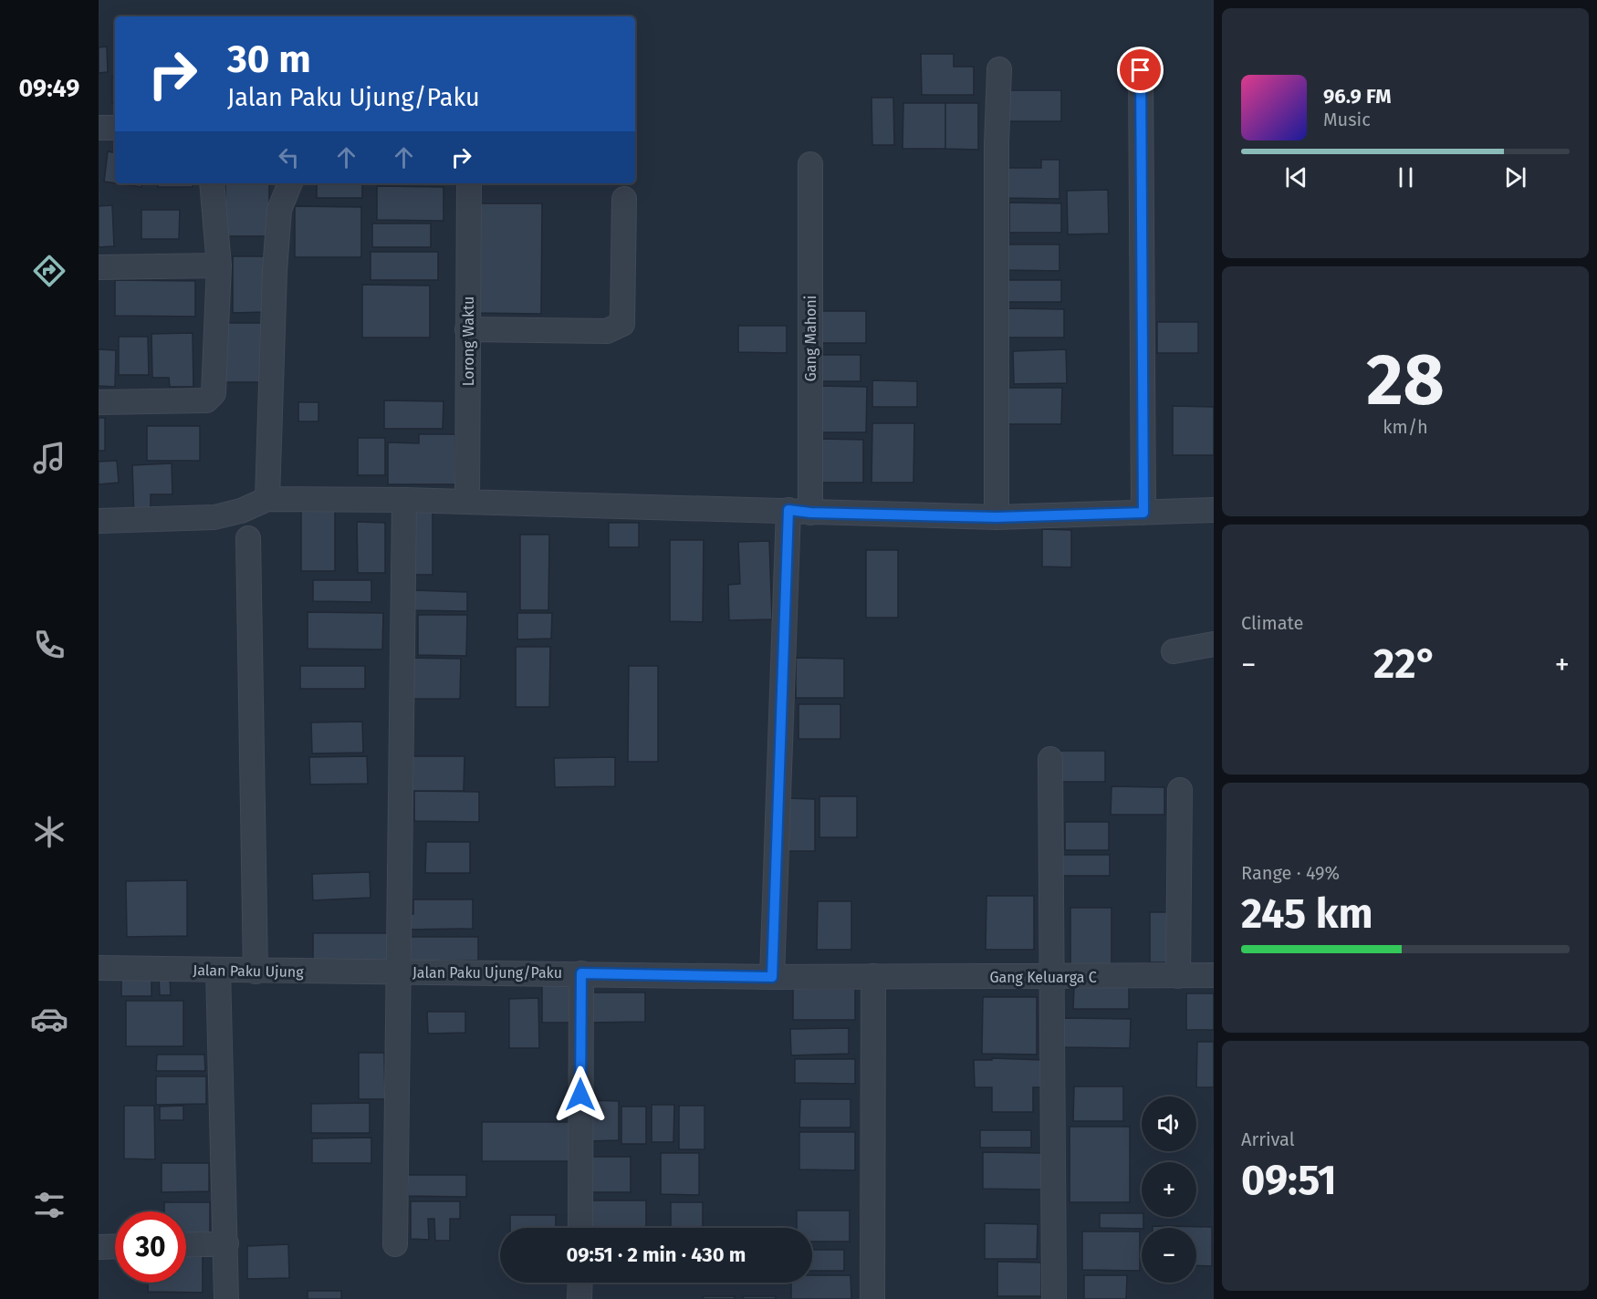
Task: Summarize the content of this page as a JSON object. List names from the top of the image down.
{
  "streets": {
    "street": [
      "Gang Mahoni",
      "Lorong Waktu",
      "Jalan Paku Ujung",
      "Jalan Paku Ujung/Paku",
      "Gang Keluarga C"
    ]
  },
  "crossings": [
    ["Gang Mahoni", "Jalan Paku Ujung/Paku"],
    ["Jalan Paku Ujung", "Jalan Paku Ujung/Paku"],
    ["Jalan Paku Ujung/Paku", "Gang Keluarga C"]
  ],
  "page": {
    "tabs": "09:49",
    "turn": ["30 m", "Jalan Paku Ujung/Paku"],
    "song": ["96.9 FM", "Music"],
    "tile": [
      ["28", "km/h"],
      "Climate",
      ["Range · 49%", "245 km"],
      ["Arrival", "09:51"]
    ],
    "heat": ["−", "22°", "+"],
    "map_buttons": ["+", "−"],
    "limit": "30",
    "trip": "09:51 · 2 min · 430 m"
  }
}
